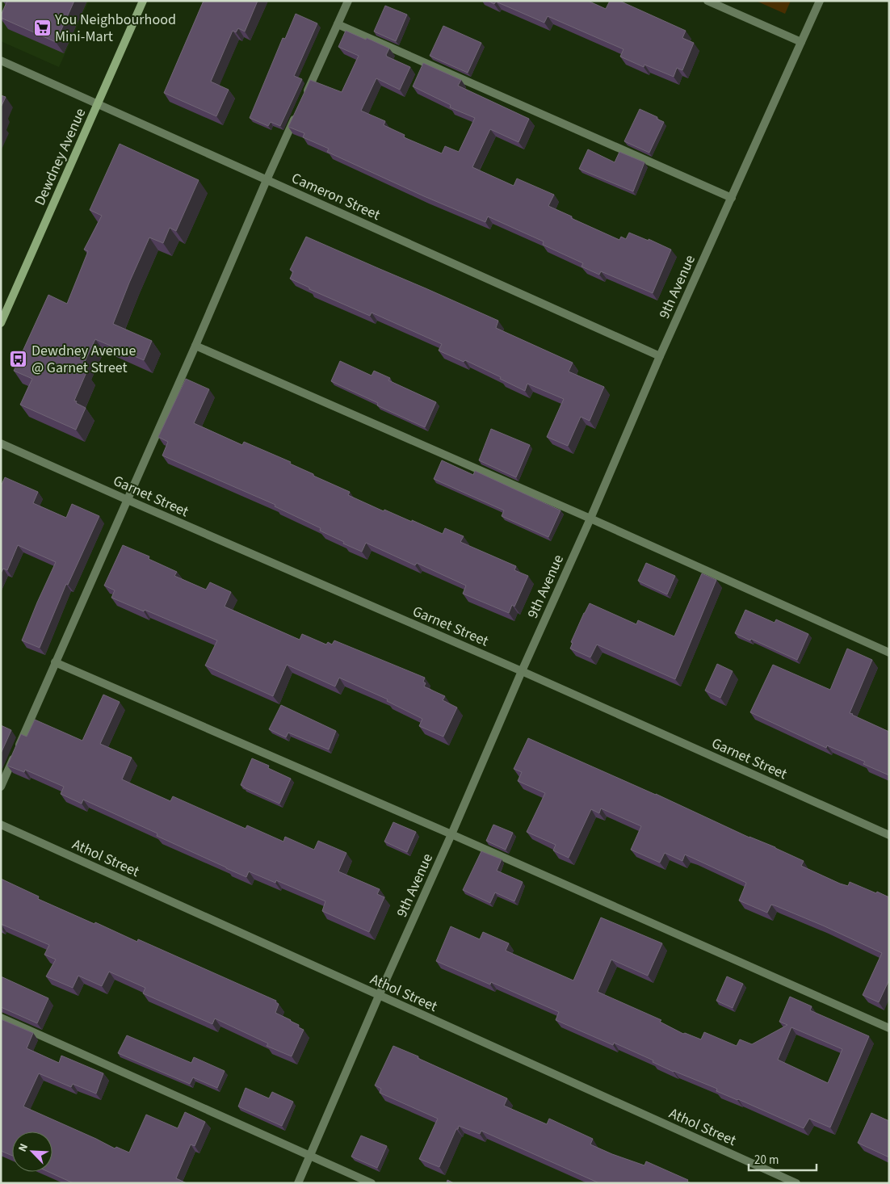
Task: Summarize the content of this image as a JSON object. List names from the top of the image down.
{
  "streets": {
    "main road": ["Dewdney Avenue"],
    "street": [
      "Cameron Street",
      "9th Avenue",
      "Garnet Street",
      "Athol Street"
    ]
  },
  "crossings": [
    ["Dewdney Avenue", "Cameron Street"],
    ["Cameron Street", "9th Avenue"],
    ["9th Avenue", "Garnet Street"],
    ["9th Avenue", "Athol Street"]
  ],
  "places": {
    "supermarket": ["You Neighbourhood Mini-Mart"],
    "bus stop": ["Dewdney Avenue @ Garnet Street"]
  },
  "scale_bar": "20 m",
  "north": "top left"
}
